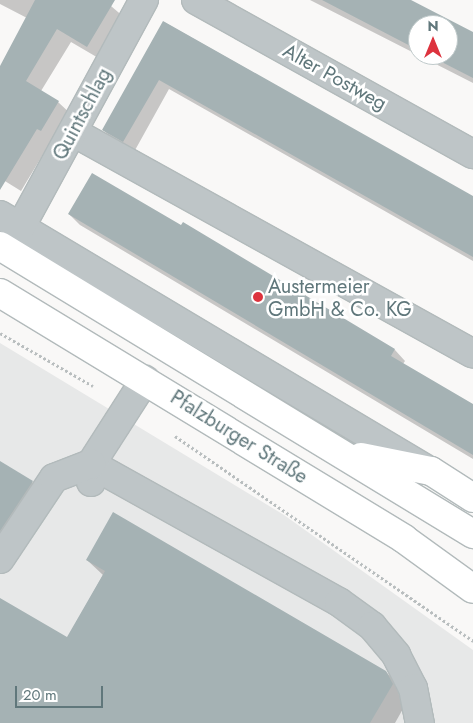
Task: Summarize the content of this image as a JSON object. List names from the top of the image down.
{
  "streets": {
    "main road": ["Pfalzburger Straße"],
    "street": ["Alter Postweg", "Quintschlag"]
  },
  "crossings": [
    ["Quintschlag", "Pfalzburger Straße"]
  ],
  "places": ["Austermeier GmbH & Co. KG"],
  "scale_bar": "20 m",
  "north": "top"
}
